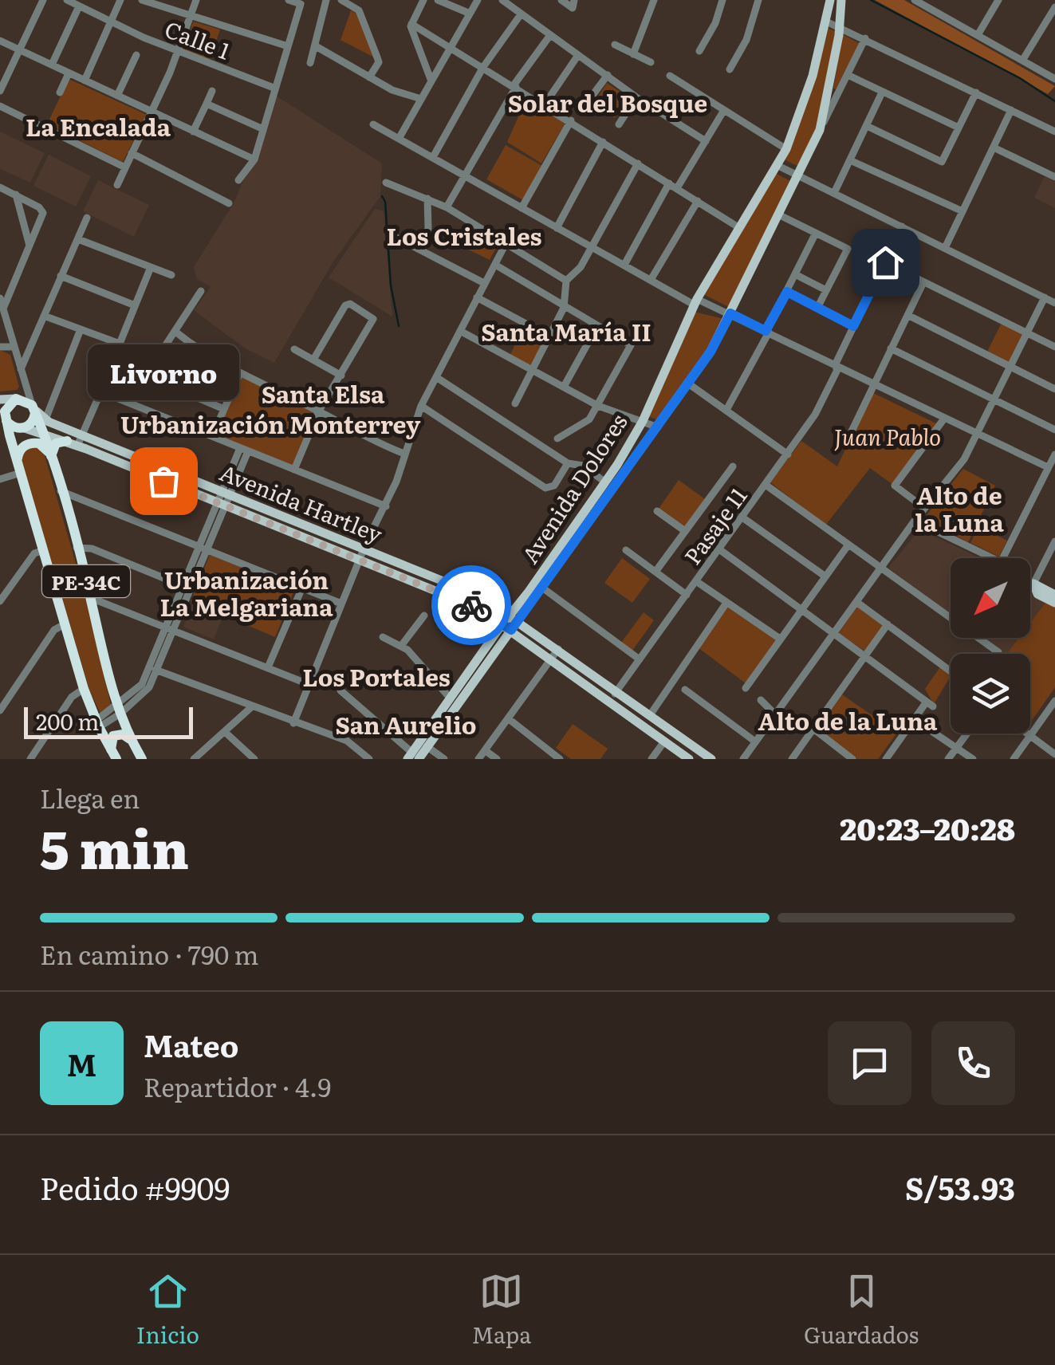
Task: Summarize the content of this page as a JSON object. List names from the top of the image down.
{
  "streets": {
    "highway": ["PE-34C"],
    "main road": ["Avenida Dolores", "Avenida Hartley"],
    "street": ["Calle 1", "Pasaje 11"]
  },
  "crossings": [
    ["Avenida Dolores", "Avenida Hartley"],
    ["Avenida Hartley", "PE-34C"]
  ],
  "districts": [
    "Solar del Bosque",
    "La Encalada",
    "Los Cristales",
    "Santa María II",
    "Santa Elsa",
    "Urbanización Monterrey",
    "Alto de la Luna",
    "Urbanización La Melgariana",
    "Los Portales",
    "Alto de la Luna",
    "San Aurelio"
  ],
  "parks": ["Juan Pablo"],
  "places": ["Livorno"],
  "scale_bar": "200 m",
  "north": "bottom left",
  "page": {
    "bubble": "Livorno",
    "scale": "200 m",
    "heading": ["5 min", "Llega en", "20:23–20:28"],
    "panel": [
      "Mateo",
      "Repartidor · 4.9",
      "Pedido #9909",
      "S/53.93"
    ],
    "bar": "En camino · 790 m",
    "round": "M",
    "tabs": ["Inicio", "Mapa", "Guardados"]
  }
}
